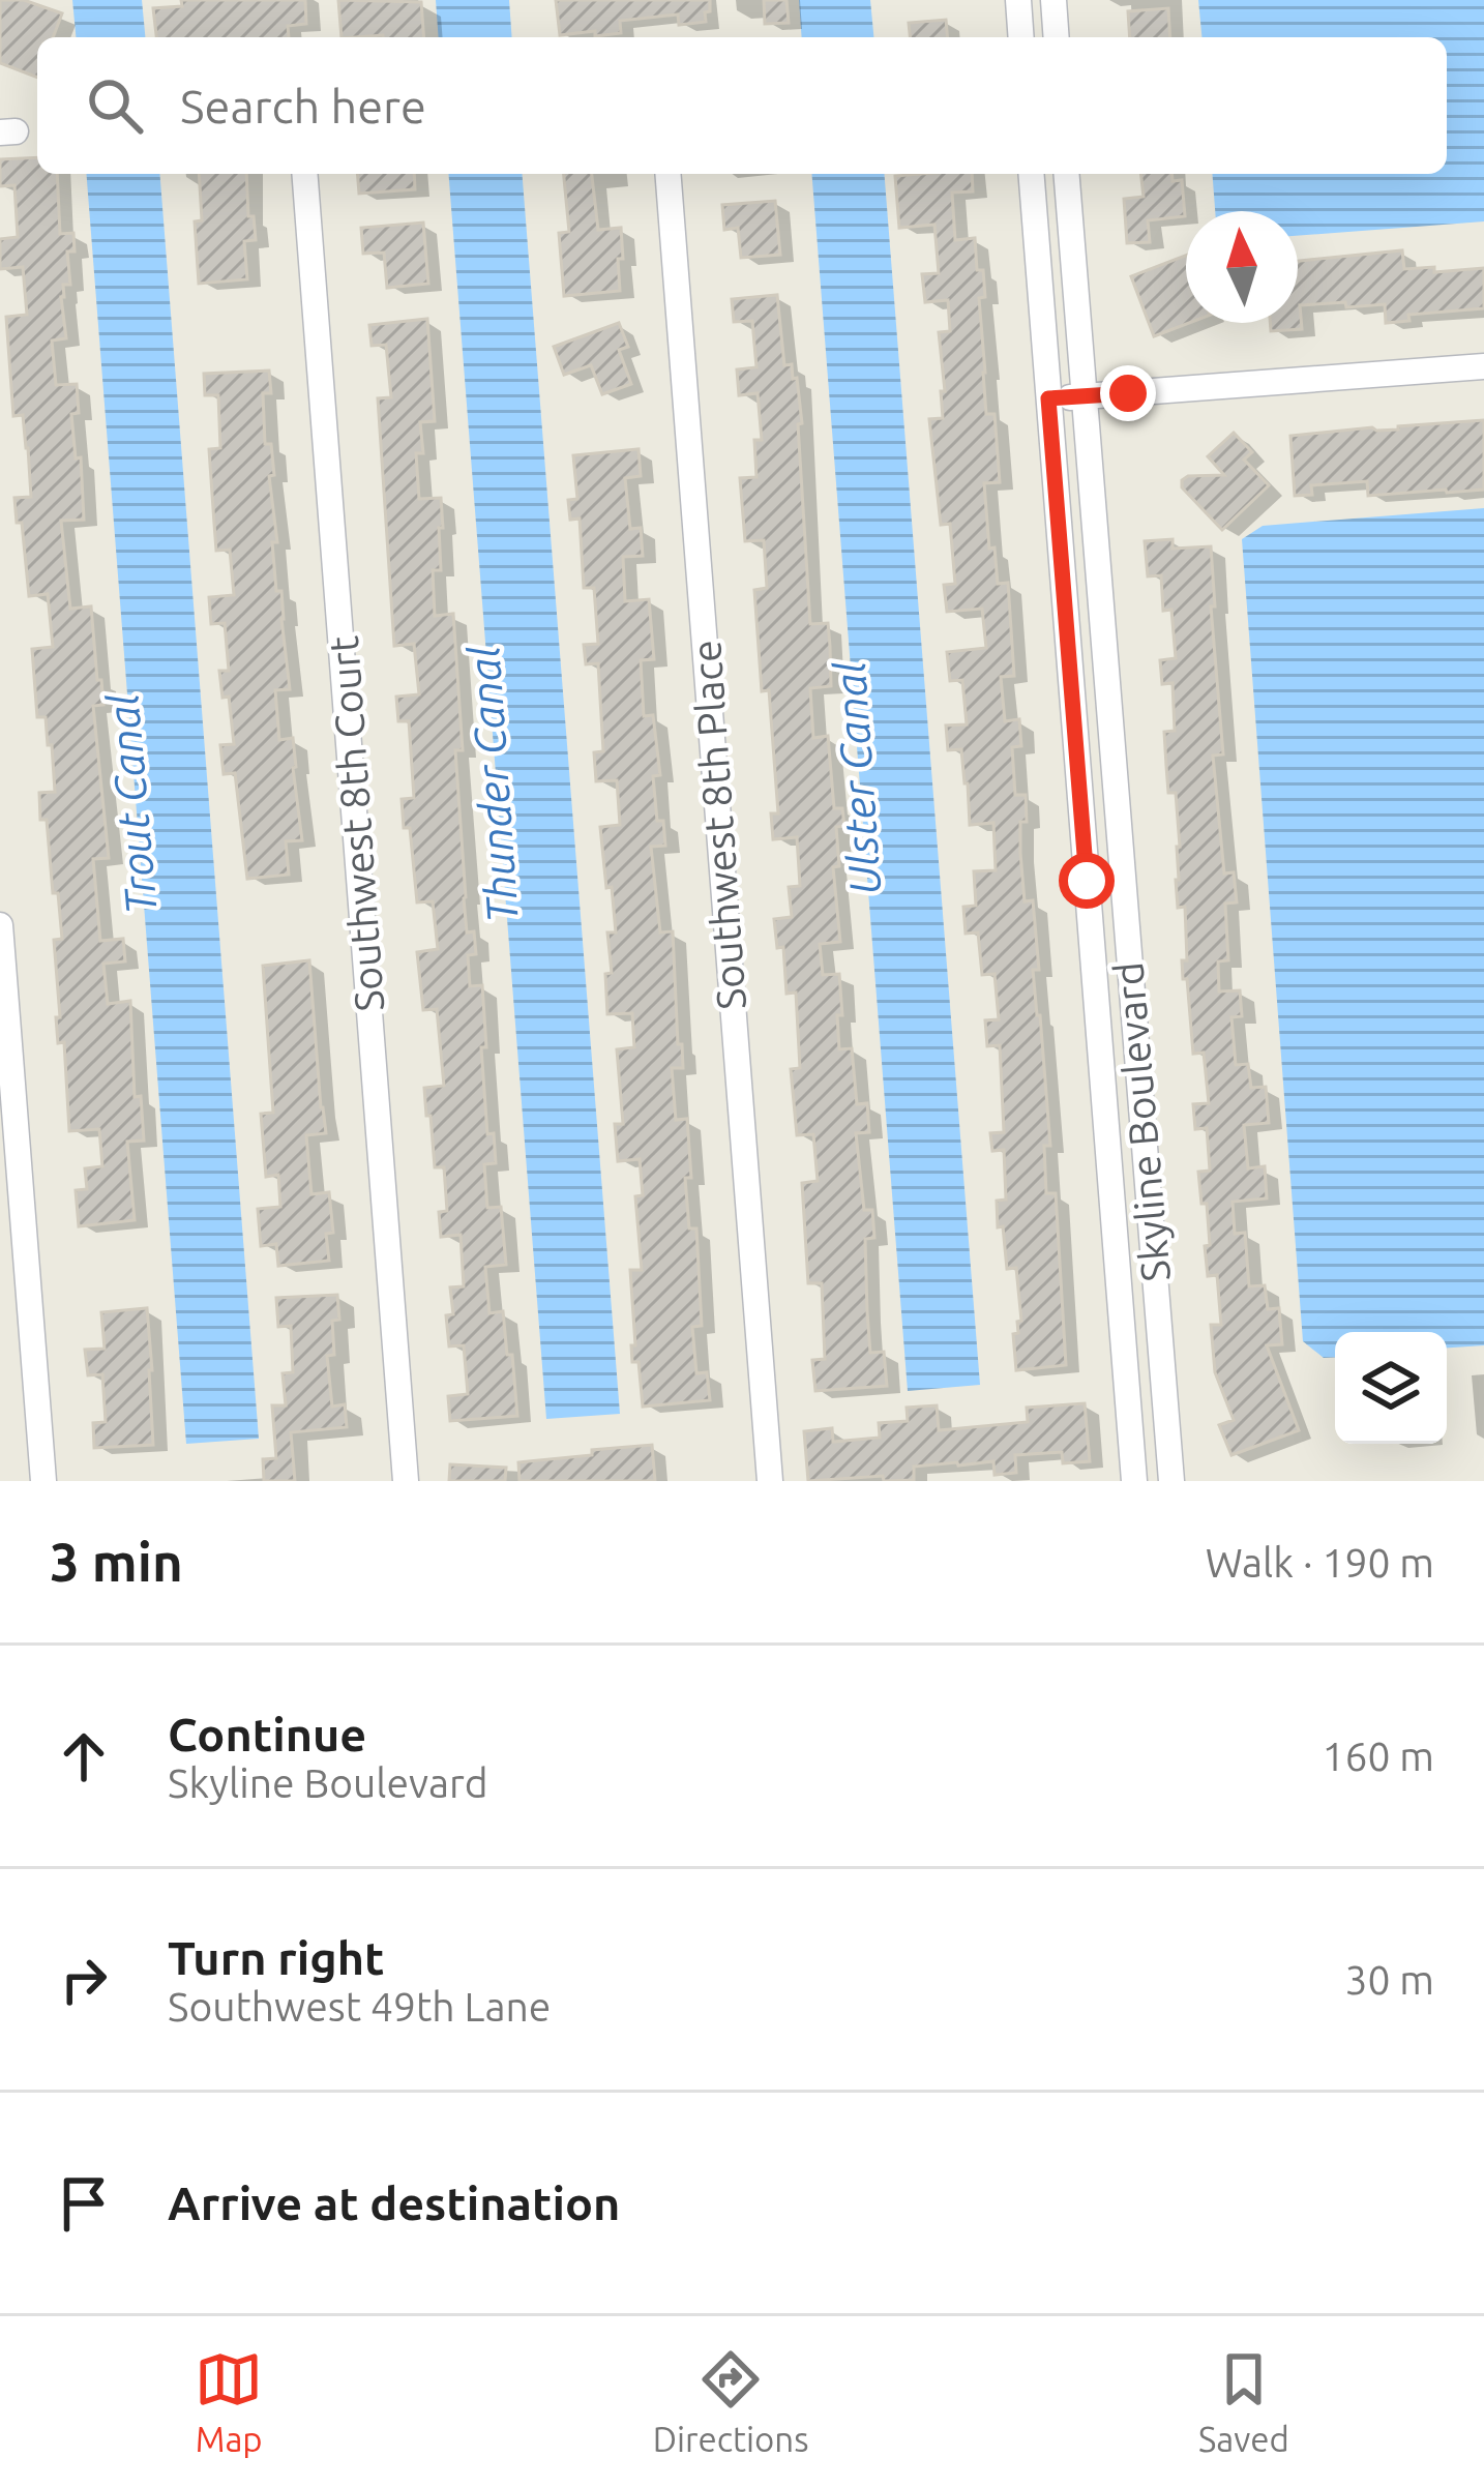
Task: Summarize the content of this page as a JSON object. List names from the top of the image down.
{
  "streets": {
    "street": ["Southwest 8th Court", "Southwest 8th Place", "Skyline Boulevard"]
  },
  "water": ["Ulster Canal", "Thunder Canal", "Trout Canal"],
  "north": "top",
  "page": {
    "search": "Search here",
    "heading": ["3 min", "Walk · 190 m"],
    "list": [
      ["Continue", "Skyline Boulevard", "160 m"],
      ["Turn right", "Southwest 49th Lane", "30 m"],
      "Arrive at destination"
    ],
    "nav": ["Map", "Directions", "Saved"]
  }
}
